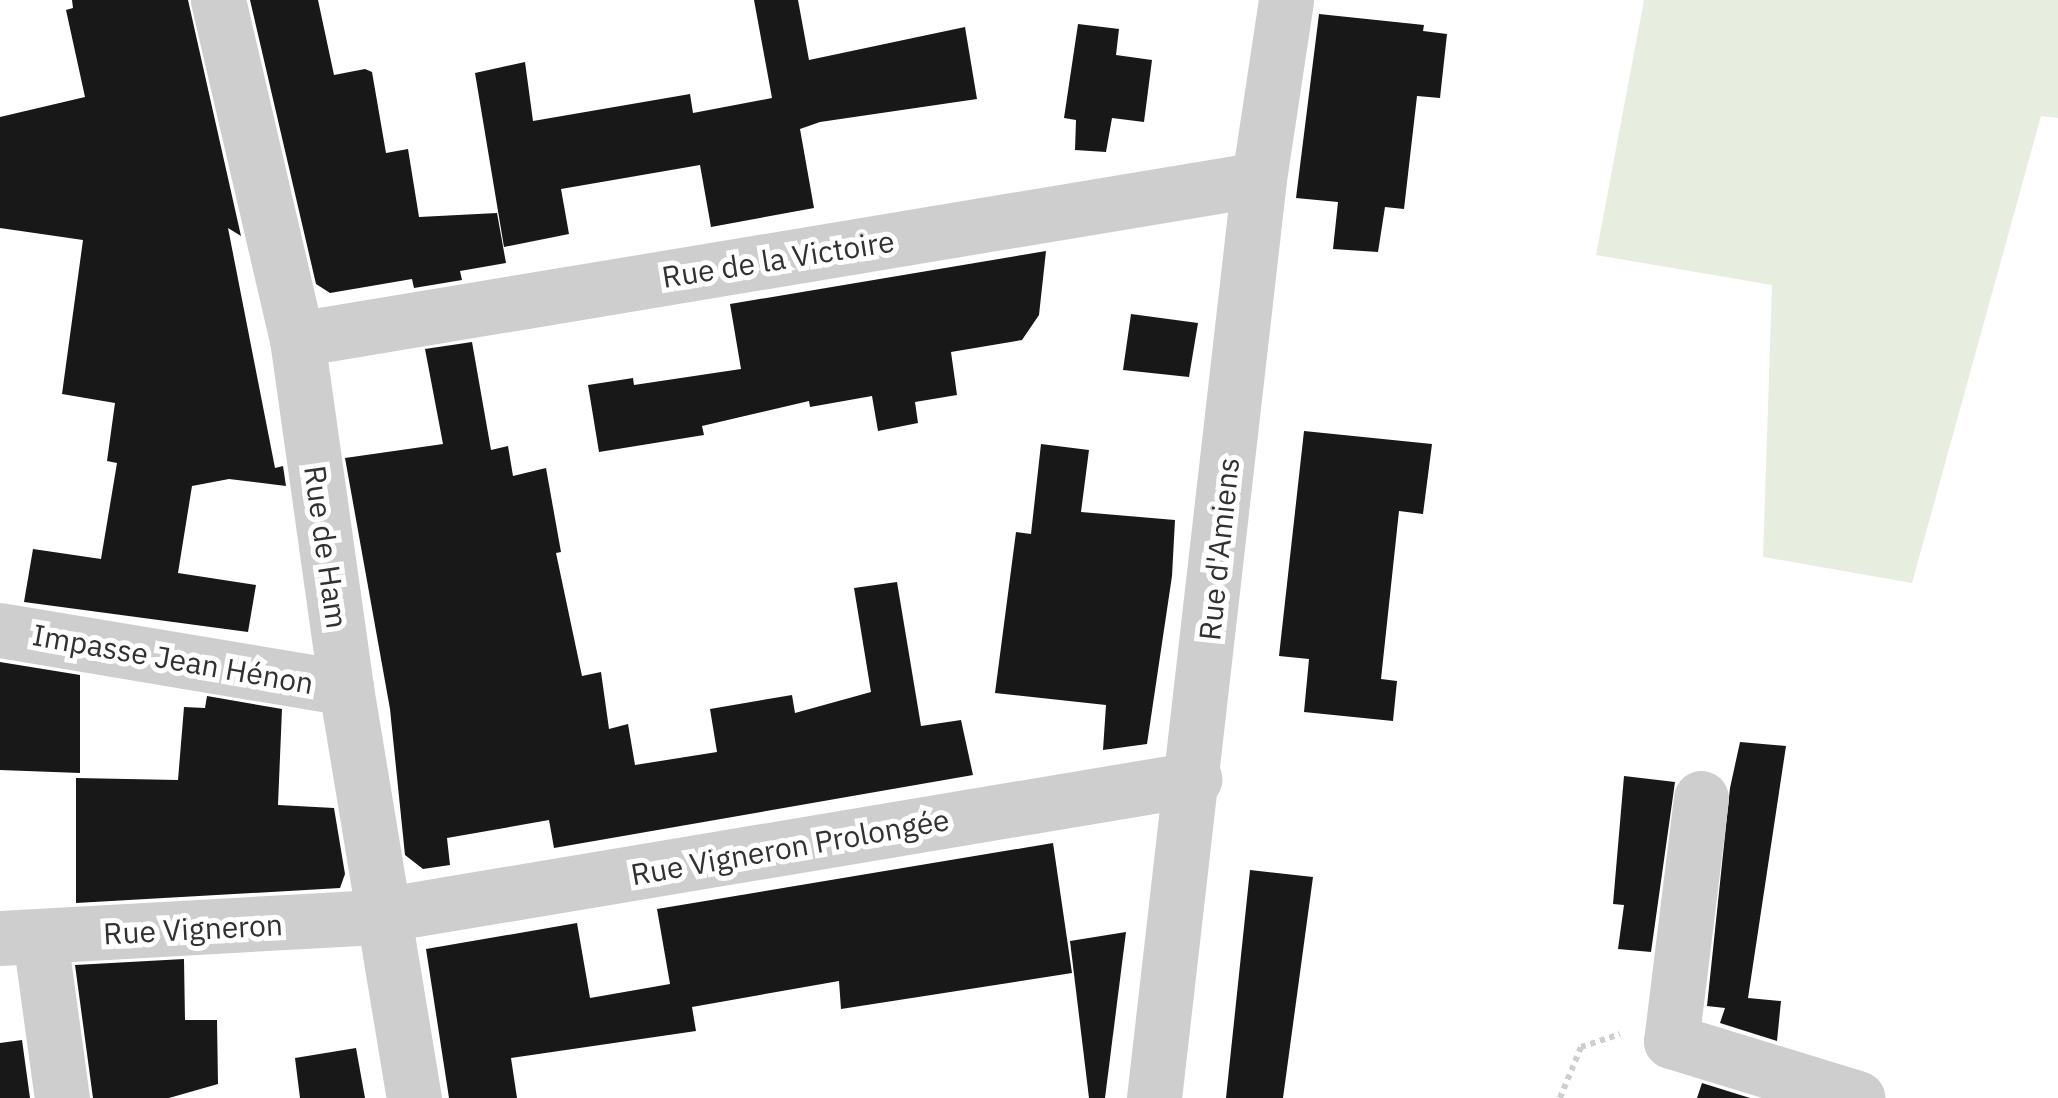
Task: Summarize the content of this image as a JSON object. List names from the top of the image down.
{
  "streets": {
    "street": [
      "Rue de la Victoire",
      "Rue de Ham",
      "Rue d'Amiens",
      "Impasse Jean Hénon",
      "Rue Vigneron Prolongée",
      "Rue Vigneron"
    ]
  },
  "crossings": [
    ["Rue de la Victoire", "Rue de Ham"],
    ["Rue de la Victoire", "Rue d'Amiens"],
    ["Rue de Ham", "Impasse Jean Hénon"],
    ["Rue de Ham", "Rue Vigneron Prolongée"],
    ["Rue de Ham", "Rue Vigneron"],
    ["Rue d'Amiens", "Rue Vigneron Prolongée"],
    ["Rue Vigneron Prolongée", "Rue Vigneron"]
  ]
}
